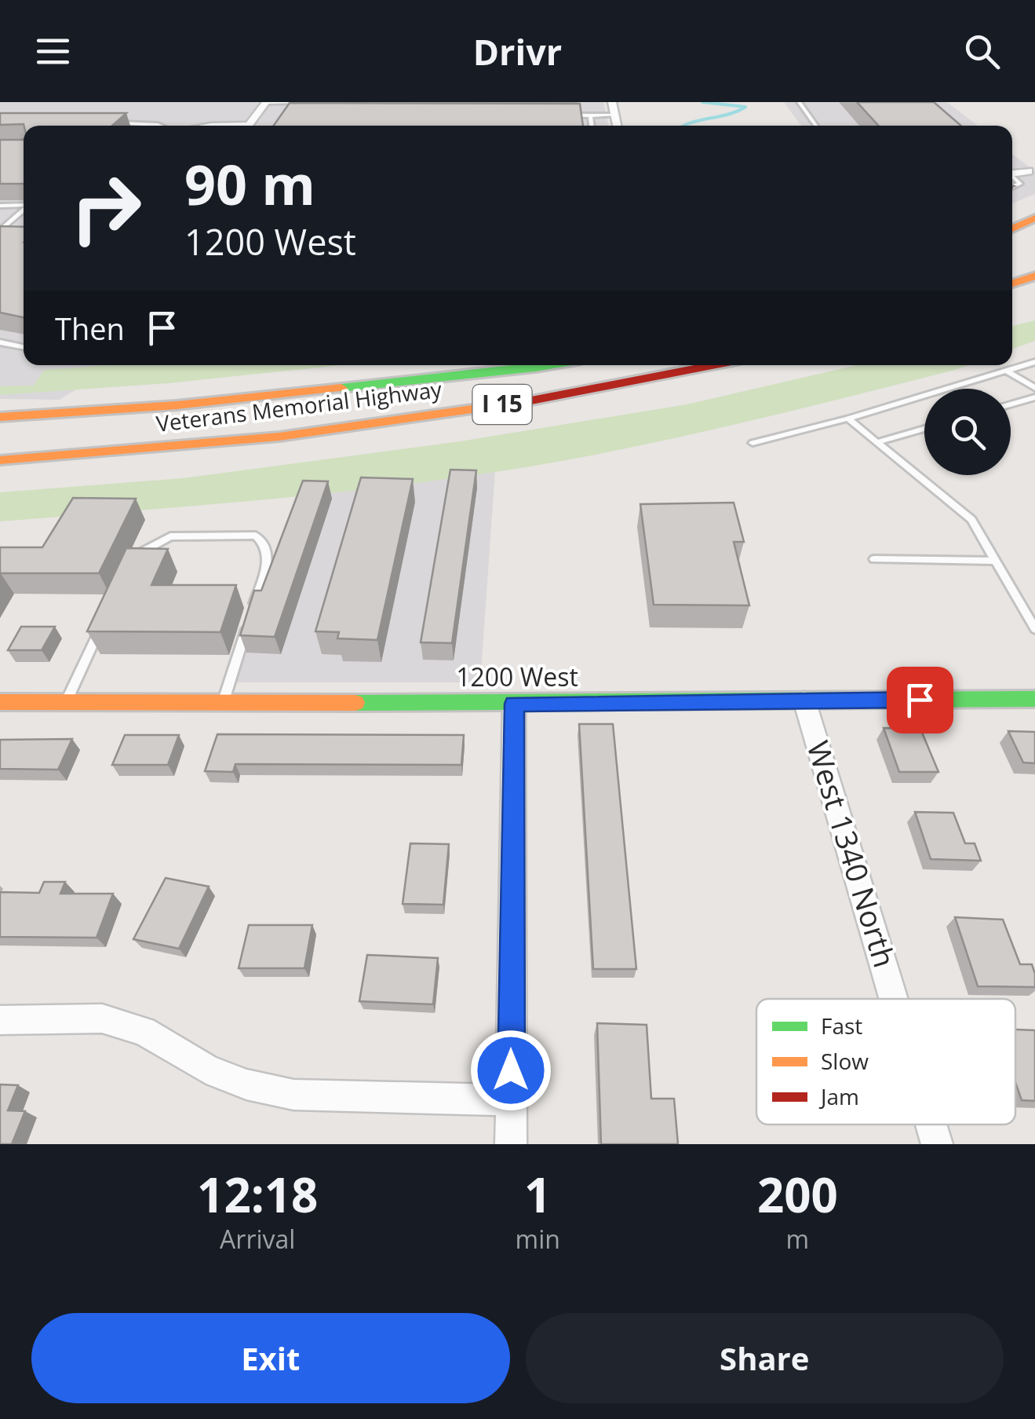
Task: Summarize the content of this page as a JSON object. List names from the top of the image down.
{
  "streets": {
    "main road": ["I 15", "Veterans Memorial Highway", "1200 West"],
    "street": ["West 1340 North"]
  },
  "crossings": [
    ["1200 West", "West 1340 North"]
  ],
  "legend": ["Fast", "Slow", "Jam"],
  "page": {
    "header": "Drivr",
    "turn": ["90 m", "1200 West"],
    "then": "Then",
    "eta": [
      "12:18",
      "Arrival",
      "1",
      "min",
      "200",
      "m"
    ],
    "buttons": ["Exit", "Share"]
  }
}
